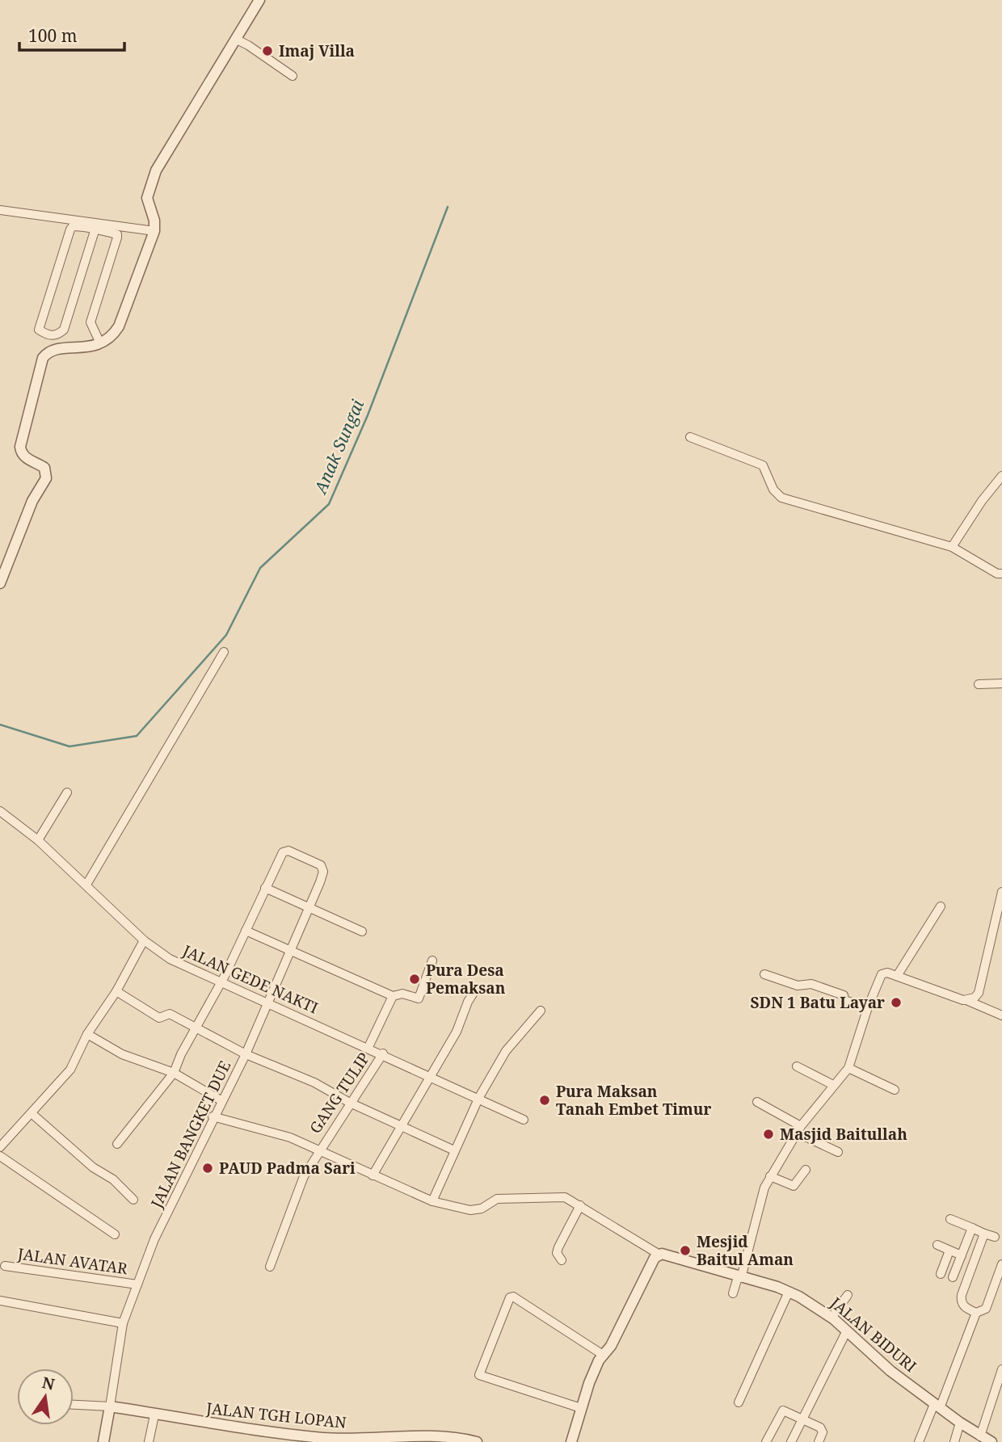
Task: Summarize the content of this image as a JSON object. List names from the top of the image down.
{
  "streets": {
    "street": [
      "JALAN GEDE NAKTI",
      "GANG TULIP",
      "JALAN BANGKET DUE",
      "JALAN AVATAR",
      "JALAN BIDURI",
      "JALAN TGH LOPAN"
    ]
  },
  "crossings": [
    ["JALAN GEDE NAKTI", "GANG TULIP"],
    ["JALAN GEDE NAKTI", "JALAN BANGKET DUE"],
    ["JALAN BANGKET DUE", "JALAN AVATAR"],
    ["JALAN BANGKET DUE", "JALAN TGH LOPAN"]
  ],
  "water": ["Anak Sungai"],
  "places": [
    "Imaj Villa",
    "Pura Desa Pemaksan",
    "SDN 1 Batu Layar",
    "Pura Maksan Tanah Embet Timur",
    "Masjid Baitullah",
    "PAUD Padma Sari",
    "Mesjid Baitul Aman"
  ],
  "scale_bar": "100 m",
  "north": "top"
}
